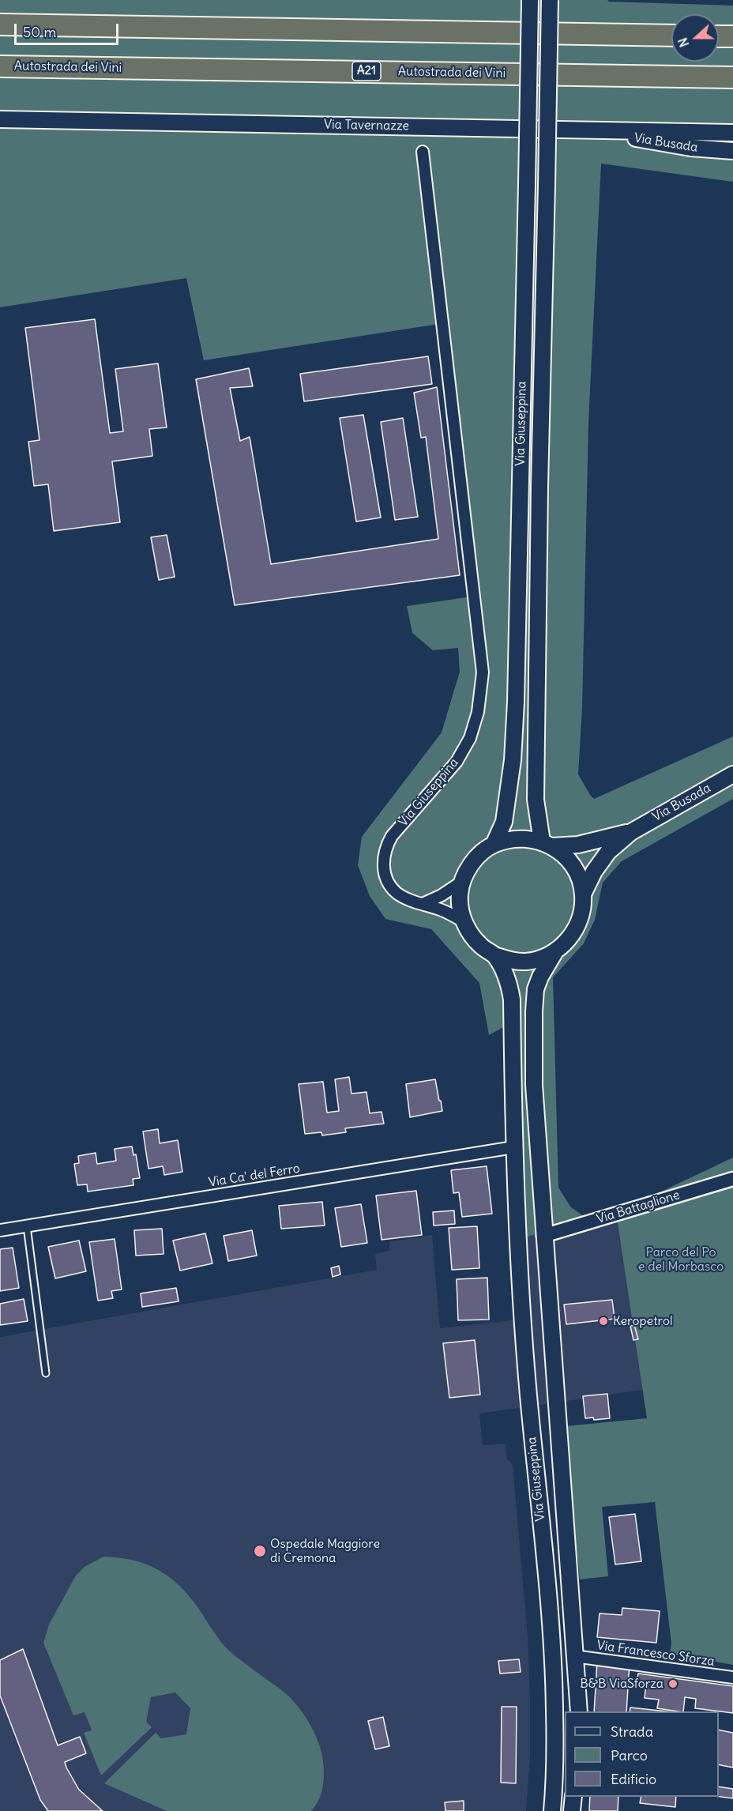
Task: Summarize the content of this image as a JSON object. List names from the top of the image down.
{
  "streets": {
    "highway": ["Autostrada dei Vini", "A21"],
    "main road": ["Via Tavernazze", "Via Busada", "Via Giuseppina"],
    "street": ["Via Ca' del Ferro", "Via Battaglione", "Via Francesco Sforza"]
  },
  "crossings": [
    ["Via Tavernazze", "Via Busada"],
    ["Via Busada", "Via Giuseppina"],
    ["Via Giuseppina", "Via Ca' del Ferro"],
    ["Via Giuseppina", "Via Battaglione"],
    ["Via Giuseppina", "Via Francesco Sforza"]
  ],
  "parks": ["Parco del Po e del Morbasco"],
  "places": ["Keropetrol", "Ospedale Maggiore di Cremona", "B&B ViaSforza"],
  "legend": ["Strada", "Parco", "Edificio"],
  "scale_bar": "50 m",
  "north": "left"
}
